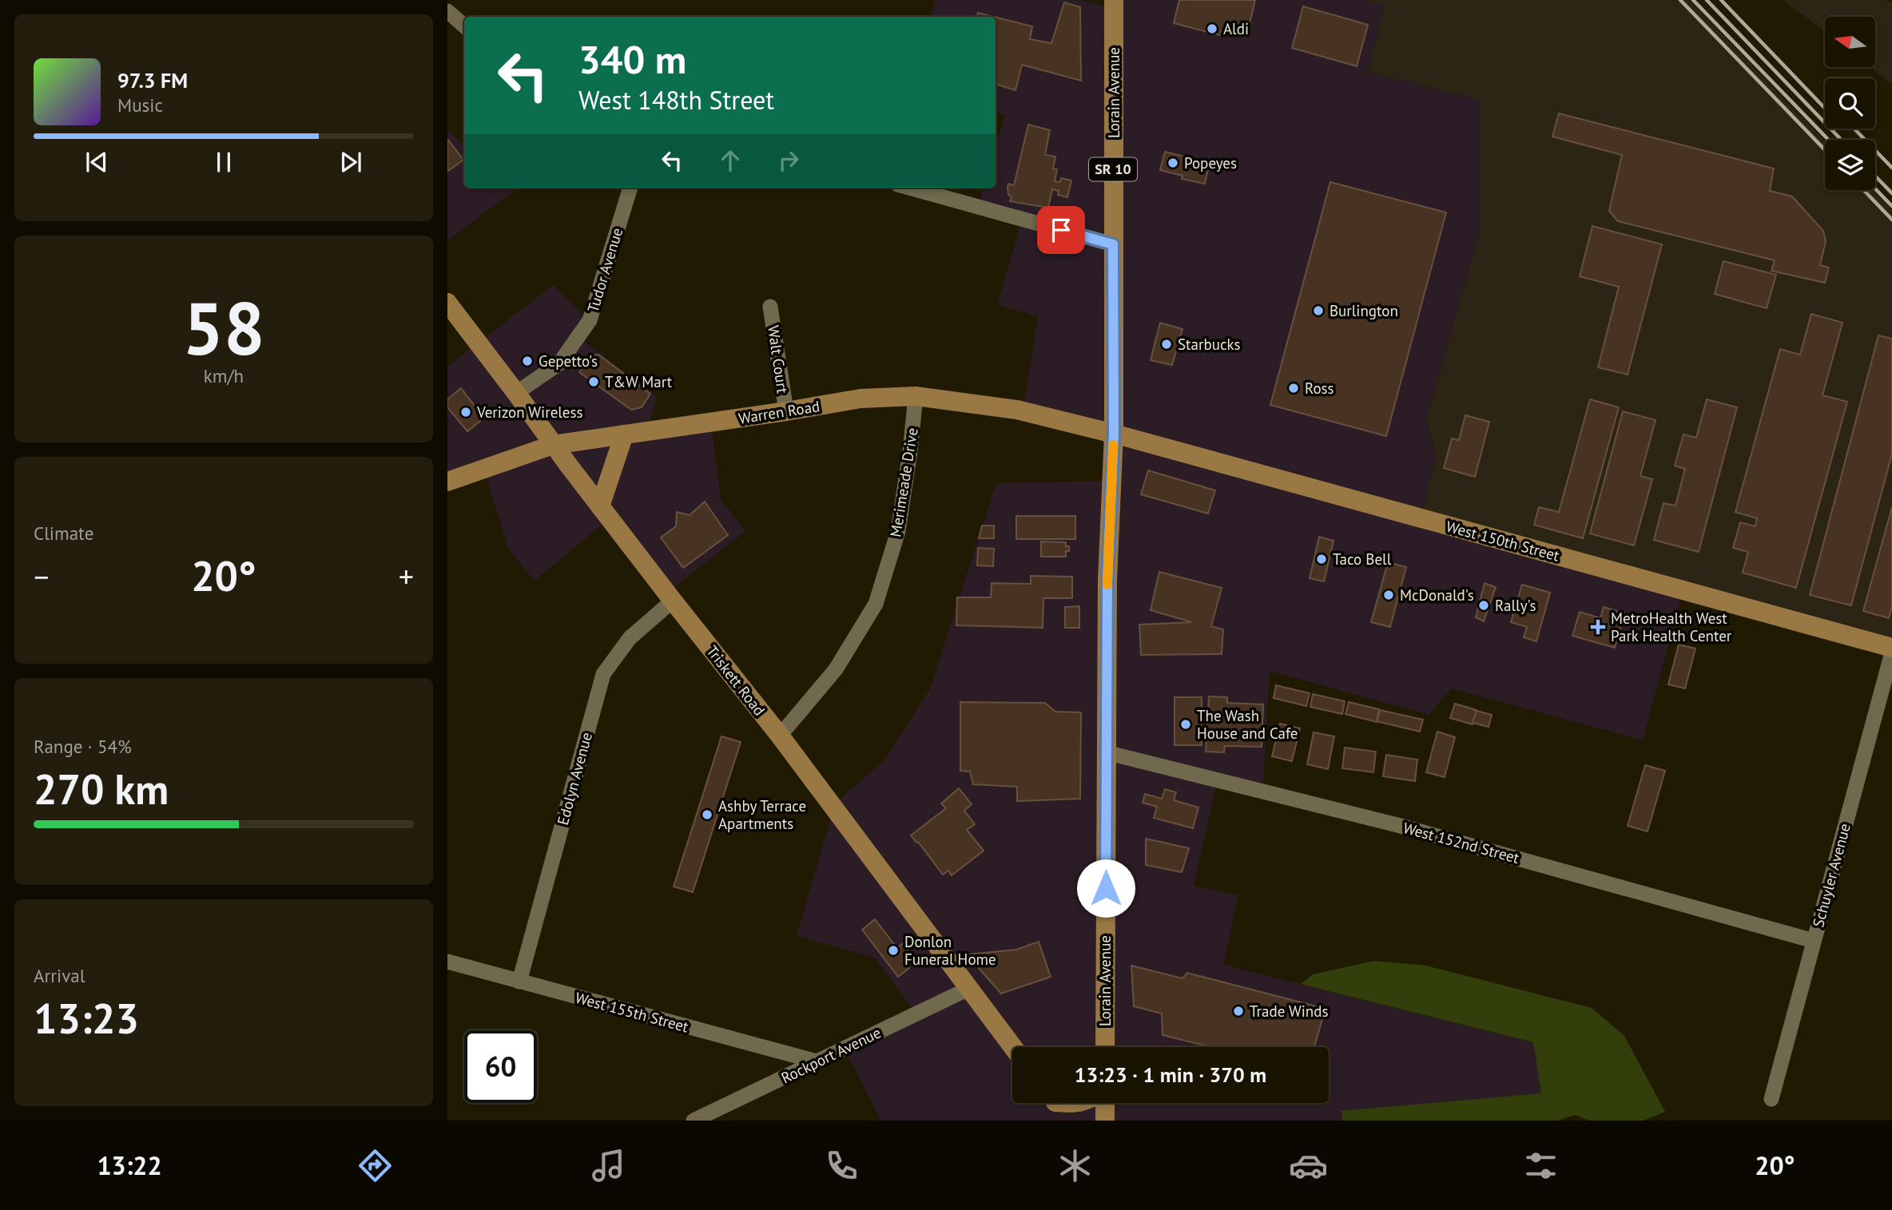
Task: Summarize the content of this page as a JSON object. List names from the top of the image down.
{
  "streets": {
    "main road": [
      "Lorain Avenue",
      "SR 10",
      "Warren Road",
      "West 150th Street",
      "Triskett Road"
    ],
    "street": [
      "Tudor Avenue",
      "Walt Court",
      "Merimeade Drive",
      "Edolyn Avenue",
      "West 152nd Street",
      "Schuyler Avenue",
      "West 155th Street",
      "Rockport Avenue"
    ]
  },
  "crossings": [
    ["Lorain Avenue", "Warren Road"],
    ["Lorain Avenue", "West 150th Street"],
    ["Lorain Avenue", "West 152nd Street"],
    ["Tudor Avenue", "Triskett Road"],
    ["Walt Court", "Warren Road"],
    ["Warren Road", "Merimeade Drive"],
    ["Warren Road", "West 150th Street"],
    ["Warren Road", "Triskett Road"],
    ["Merimeade Drive", "Triskett Road"],
    ["Triskett Road", "Edolyn Avenue"],
    ["Triskett Road", "Rockport Avenue"],
    ["Edolyn Avenue", "West 155th Street"],
    ["West 152nd Street", "Schuyler Avenue"],
    ["West 155th Street", "Rockport Avenue"]
  ],
  "places": {
    "other": [
      "Aldi",
      "Popeyes",
      "Burlington",
      "Starbucks",
      "Gepetto's",
      "T&W Mart",
      "Ross",
      "Verizon Wireless",
      "Taco Bell",
      "McDonald's",
      "Rally's",
      "The Wash House and Cafe",
      "Ashby Terrace Apartments",
      "Donlon Funeral Home",
      "Trade Winds"
    ],
    "health": ["MetroHealth West Park Health Center"]
  },
  "north": "left",
  "page": {
    "turn": ["340 m", "West 148th Street"],
    "song": ["97.3 FM", "Music"],
    "tile": [
      ["58", "km/h"],
      "Climate",
      ["Range · 54%", "270 km"],
      ["Arrival", "13:23"]
    ],
    "heat": ["−", "20°", "+"],
    "limit": "60",
    "trip": "13:23 · 1 min · 370 m",
    "tabs": ["13:22", "20°"]
  }
}
